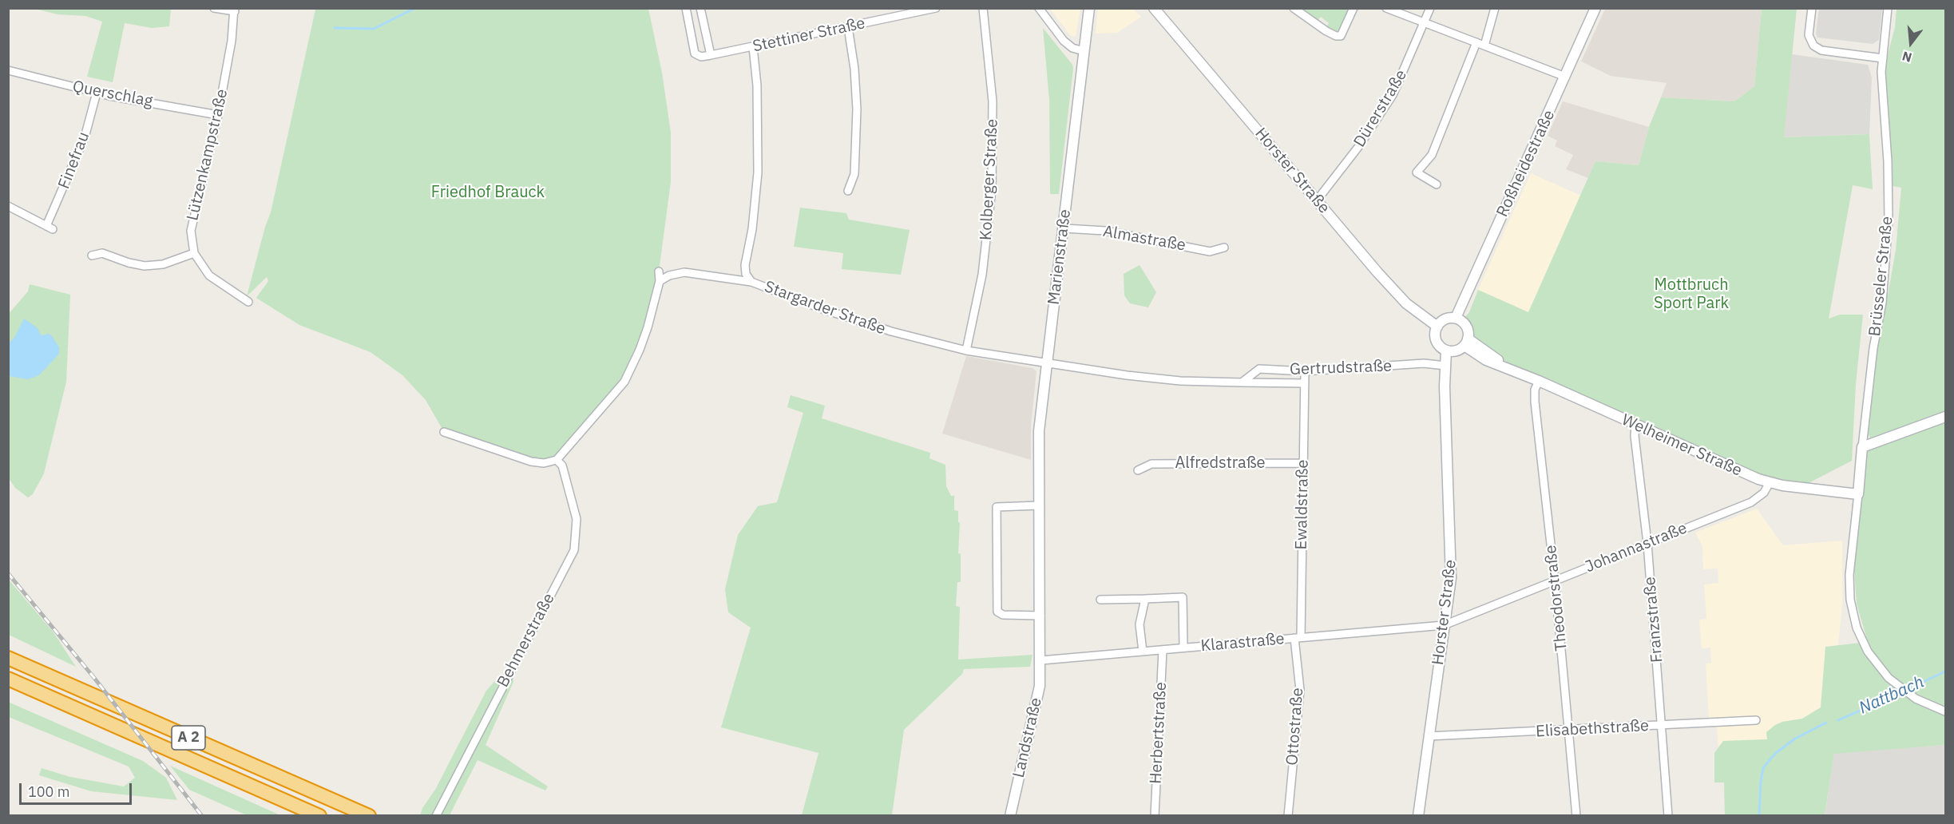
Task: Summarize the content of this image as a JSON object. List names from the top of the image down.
{
  "streets": {
    "highway": ["A 2"],
    "street": [
      "Stettiner Straße",
      "Querschlag",
      "Dürerstraße",
      "Lützenkampstraße",
      "Finefrau",
      "Roßheidestraße",
      "Horster Straße",
      "Kolberger Straße",
      "Almastraße",
      "Marienstraße",
      "Brüsseler Straße",
      "Stargarder Straße",
      "Gertrudstraße",
      "Welheimer Straße",
      "Alfredstraße",
      "Ewaldstraße",
      "Johannastraße",
      "Theodorstraße",
      "Franzstraße",
      "Behmerstraße",
      "Klarastraße",
      "Ottostraße",
      "Elisabethstraße",
      "Herbertstraße",
      "Landstraße"
    ]
  },
  "crossings": [
    ["Stettiner Straße", "Stargarder Straße"],
    ["Querschlag", "Lützenkampstraße"],
    ["Querschlag", "Finefrau"],
    ["Dürerstraße", "Horster Straße"],
    ["Roßheidestraße", "Horster Straße"],
    ["Roßheidestraße", "Welheimer Straße"],
    ["Horster Straße", "Gertrudstraße"],
    ["Horster Straße", "Welheimer Straße"],
    ["Horster Straße", "Johannastraße"],
    ["Horster Straße", "Klarastraße"],
    ["Horster Straße", "Elisabethstraße"],
    ["Kolberger Straße", "Stargarder Straße"],
    ["Almastraße", "Marienstraße"],
    ["Marienstraße", "Stargarder Straße"],
    ["Marienstraße", "Gertrudstraße"],
    ["Marienstraße", "Klarastraße"],
    ["Marienstraße", "Landstraße"],
    ["Brüsseler Straße", "Welheimer Straße"],
    ["Stargarder Straße", "Gertrudstraße"],
    ["Gertrudstraße", "Ewaldstraße"],
    ["Welheimer Straße", "Johannastraße"],
    ["Welheimer Straße", "Theodorstraße"],
    ["Welheimer Straße", "Franzstraße"],
    ["Alfredstraße", "Ewaldstraße"],
    ["Ewaldstraße", "Klarastraße"],
    ["Ewaldstraße", "Ottostraße"],
    ["Johannastraße", "Theodorstraße"],
    ["Johannastraße", "Franzstraße"],
    ["Johannastraße", "Klarastraße"],
    ["Theodorstraße", "Elisabethstraße"],
    ["Franzstraße", "Elisabethstraße"],
    ["Klarastraße", "Ottostraße"],
    ["Klarastraße", "Herbertstraße"],
    ["Klarastraße", "Landstraße"]
  ],
  "water": ["Nattbach"],
  "parks": ["Friedhof Brauck", "Mottbruch Sport Park"],
  "scale_bar": "100 m",
  "north": "bottom"
}
